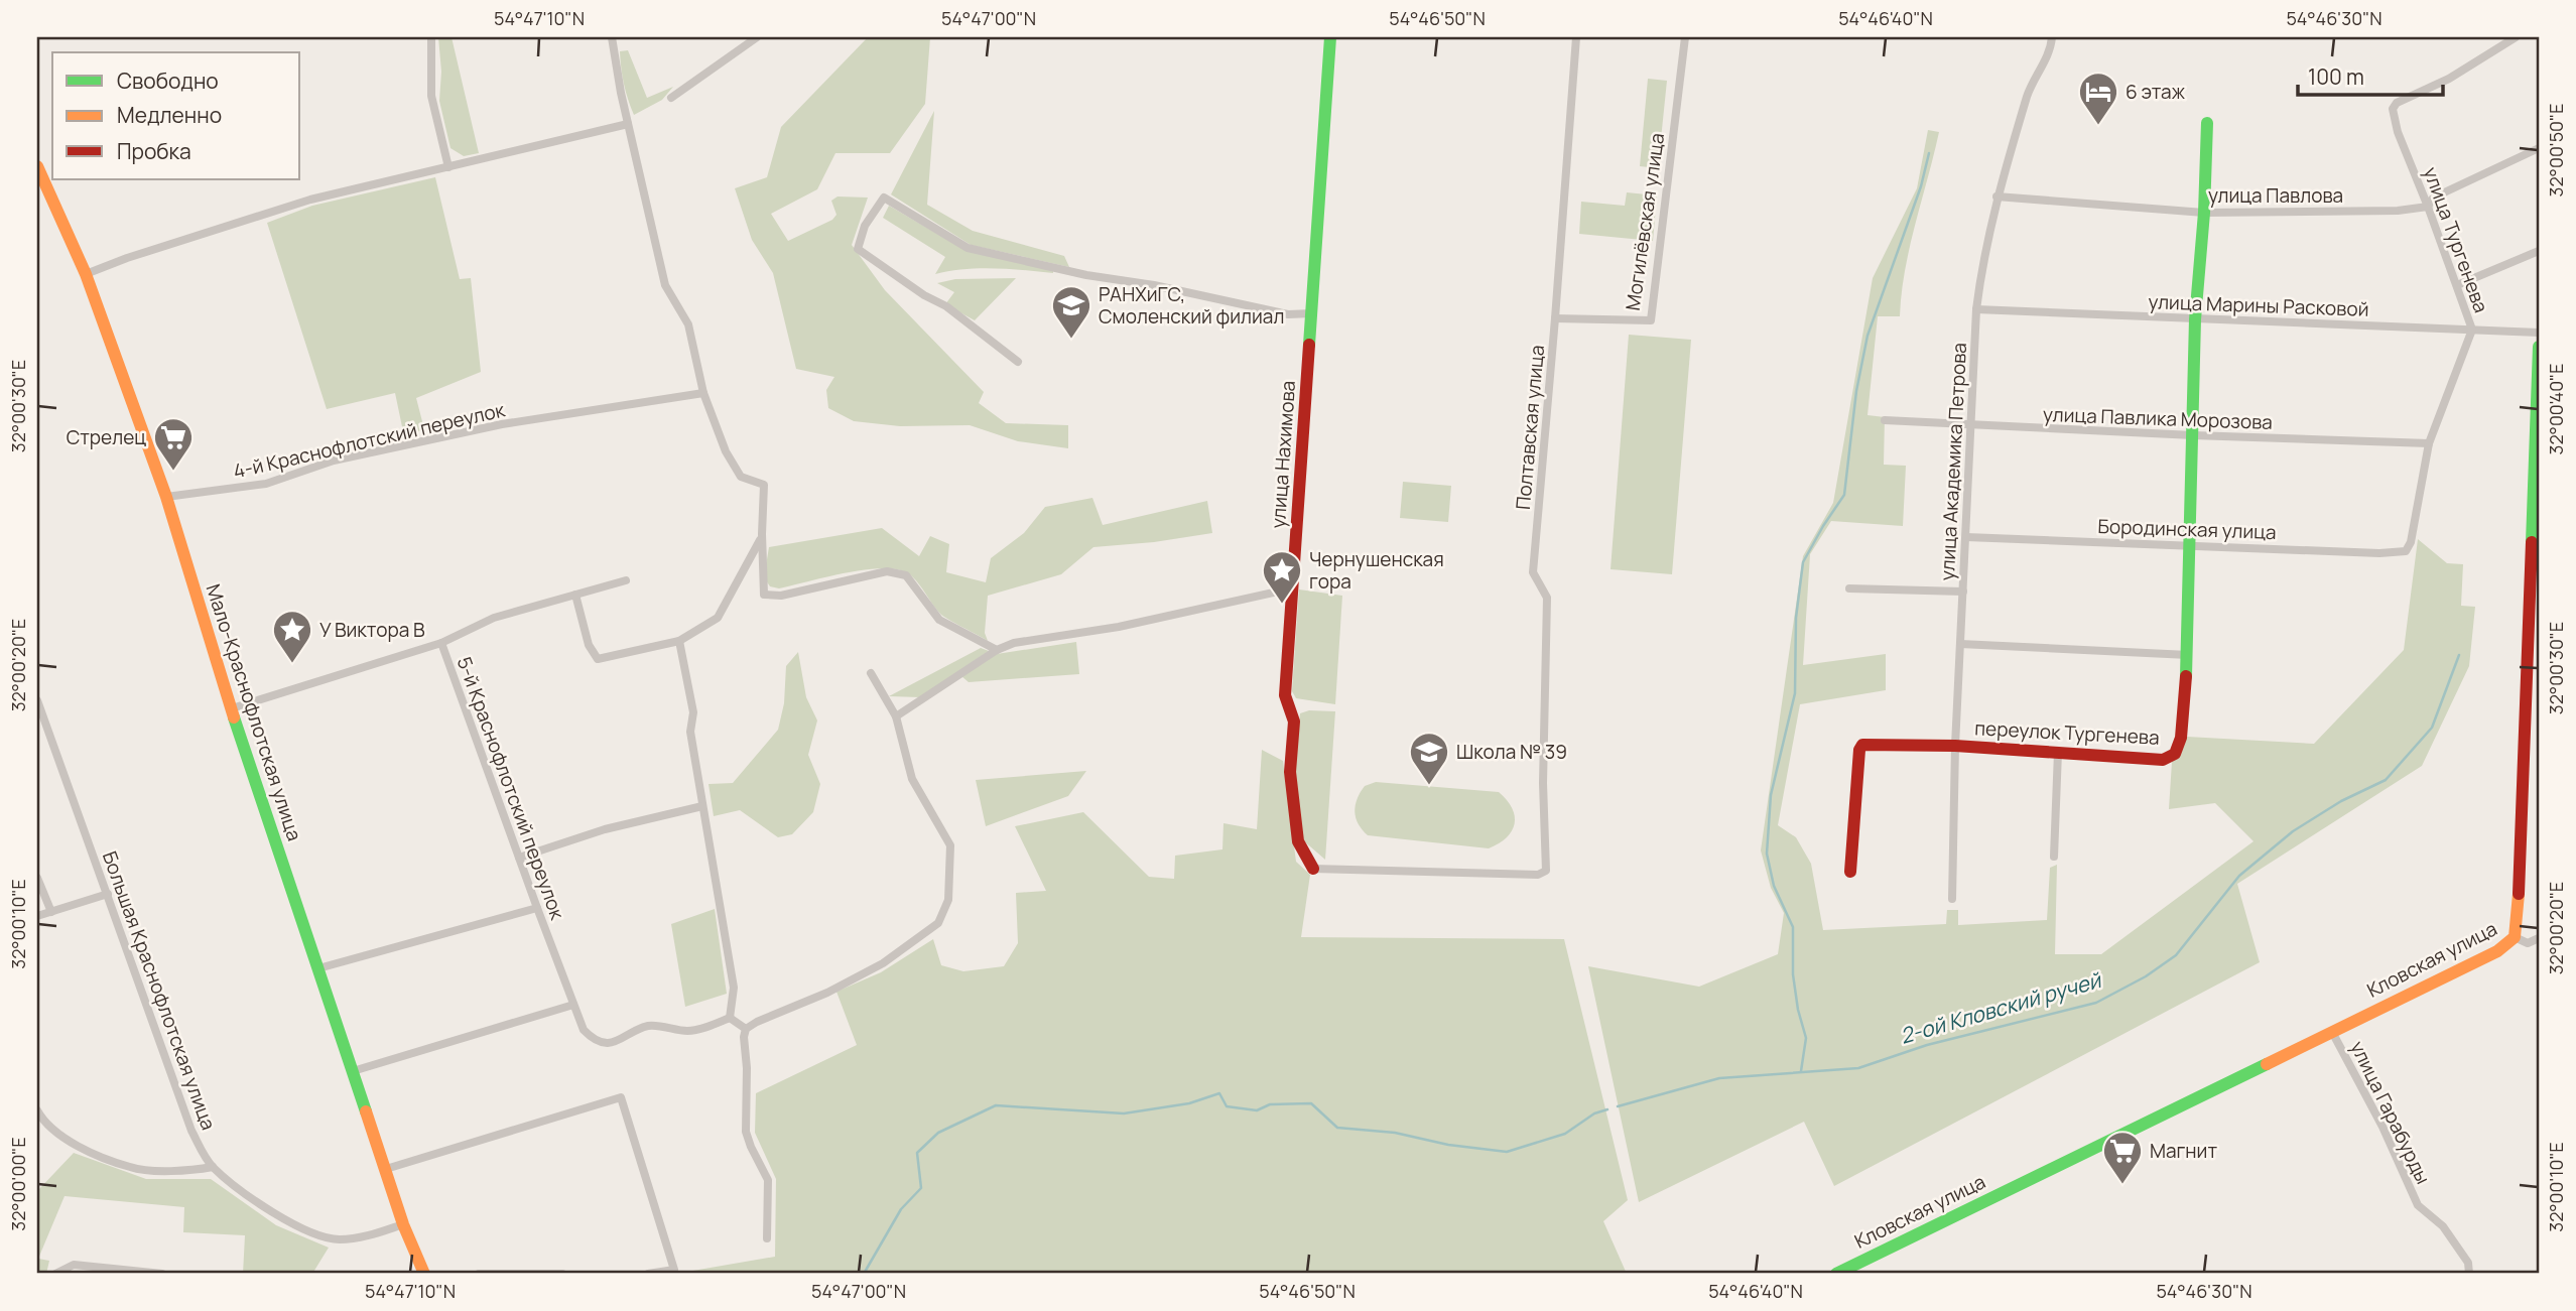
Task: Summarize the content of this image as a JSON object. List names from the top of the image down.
{
  "streets": {
    "street": [
      "улица Павлова",
      "Могилёвская улица",
      "улица Тургенева",
      "улица Марины Расковой",
      "улица Павлика Морозова",
      "Полтавская улица",
      "4-й Краснофлотский переулок",
      "улица Нахимова",
      "улица Академика Петрова",
      "Бородинская улица",
      "Мало-Краснофлотская улица",
      "переулок Тургенева",
      "5-й Краснофлотский переулок",
      "Кловская улица",
      "Большая Краснофлотская улица",
      "улица Гарабурды"
    ]
  },
  "crossings": [
    ["улица Павлова", "улица Тургенева"],
    ["улица Павлова", "улица Академика Петрова"],
    ["Могилёвская улица", "Полтавская улица"],
    ["улица Тургенева", "улица Марины Расковой"],
    ["улица Тургенева", "улица Павлика Морозова"],
    ["улица Тургенева", "Бородинская улица"],
    ["улица Марины Расковой", "улица Академика Петрова"],
    ["улица Павлика Морозова", "улица Академика Петрова"],
    ["Полтавская улица", "улица Нахимова"],
    ["4-й Краснофлотский переулок", "Мало-Краснофлотская улица"],
    ["улица Академика Петрова", "Бородинская улица"],
    ["улица Академика Петрова", "переулок Тургенева"],
    ["Мало-Краснофлотская улица", "5-й Краснофлотский переулок"],
    ["Мало-Краснофлотская улица", "Большая Краснофлотская улица"],
    ["Кловская улица", "улица Гарабурды"]
  ],
  "water": ["2-ой Кловский ручей"],
  "places": {
    "hotel": ["6 этаж"],
    "school or university": ["РАНХиГС, Смоленский филиал", "Школа № 39"],
    "supermarket": ["Стрелец", "Магнит"],
    "place": ["Чернушенская гора", "У Виктора В"]
  },
  "legend": ["Свободно", "Медленно", "Пробка"],
  "scale_bar": "100 m",
  "coordinates": [
    "54°47'10\"N",
    "54°47'00\"N",
    "54°46'50\"N",
    "54°46'40\"N",
    "54°46'30\"N",
    "32°00'50\"E",
    "32°00'30\"E",
    "32°00'40\"E",
    "32°00'20\"E",
    "32°00'10\"E",
    "32°00'00\"E"
  ]
}
